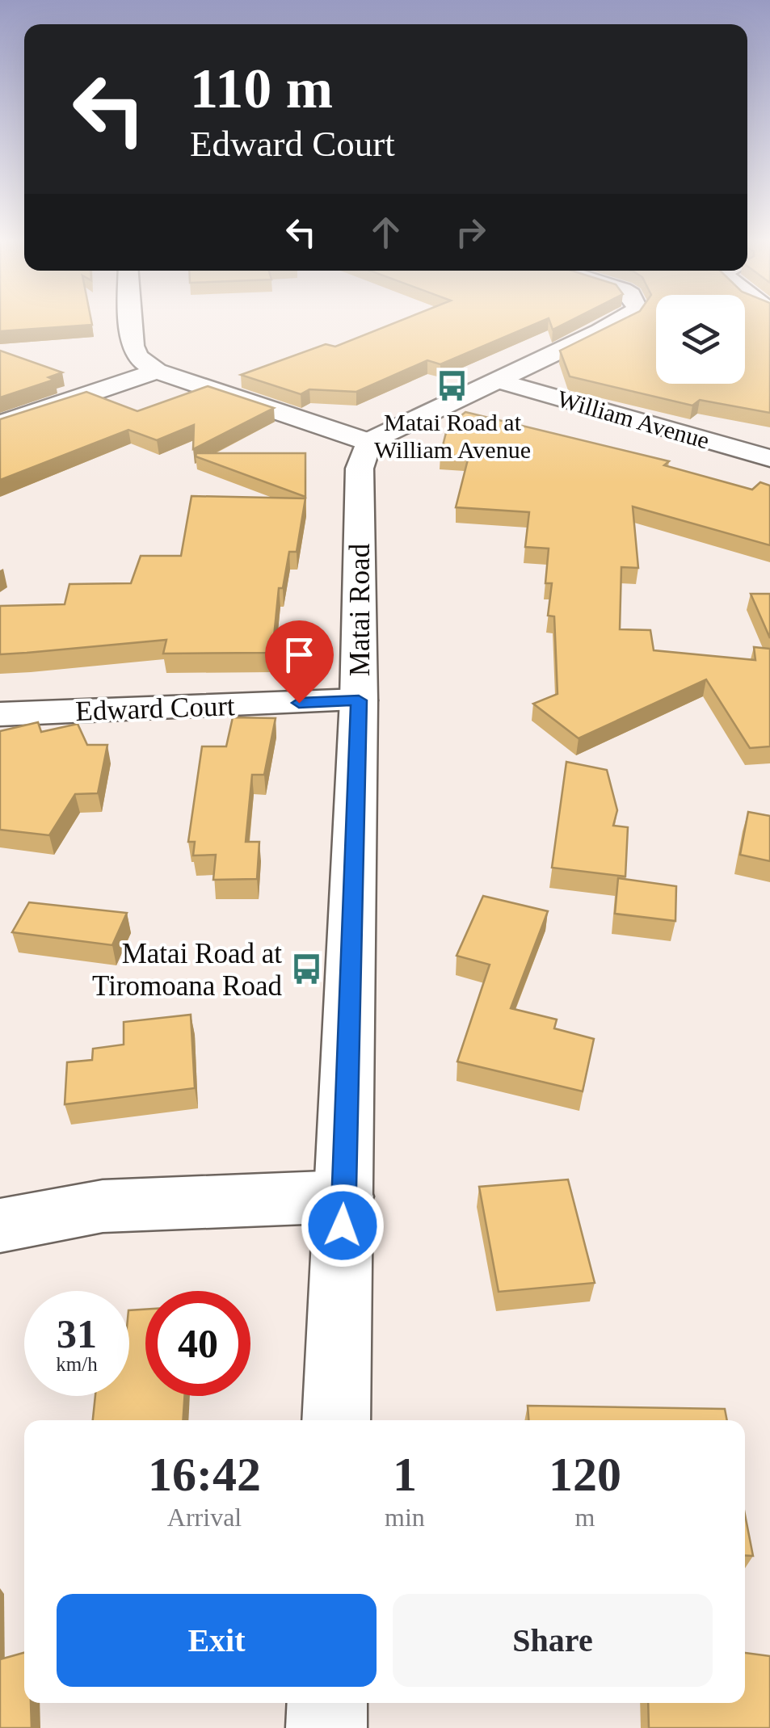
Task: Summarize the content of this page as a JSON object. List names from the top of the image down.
{
  "streets": {
    "street": ["William Avenue", "Matai Road", "Edward Court"]
  },
  "crossings": [
    ["Matai Road", "Edward Court"]
  ],
  "places": {
    "bus stop": ["Matai Road at William Avenue", "Matai Road at Tiromoana Road"]
  },
  "page": {
    "turn": ["110 m", "Edward Court"],
    "speed": "31 km/h",
    "limit": "40",
    "eta": [
      "16:42",
      "Arrival",
      "1",
      "min",
      "120",
      "m"
    ],
    "buttons": ["Exit", "Share"]
  }
}
